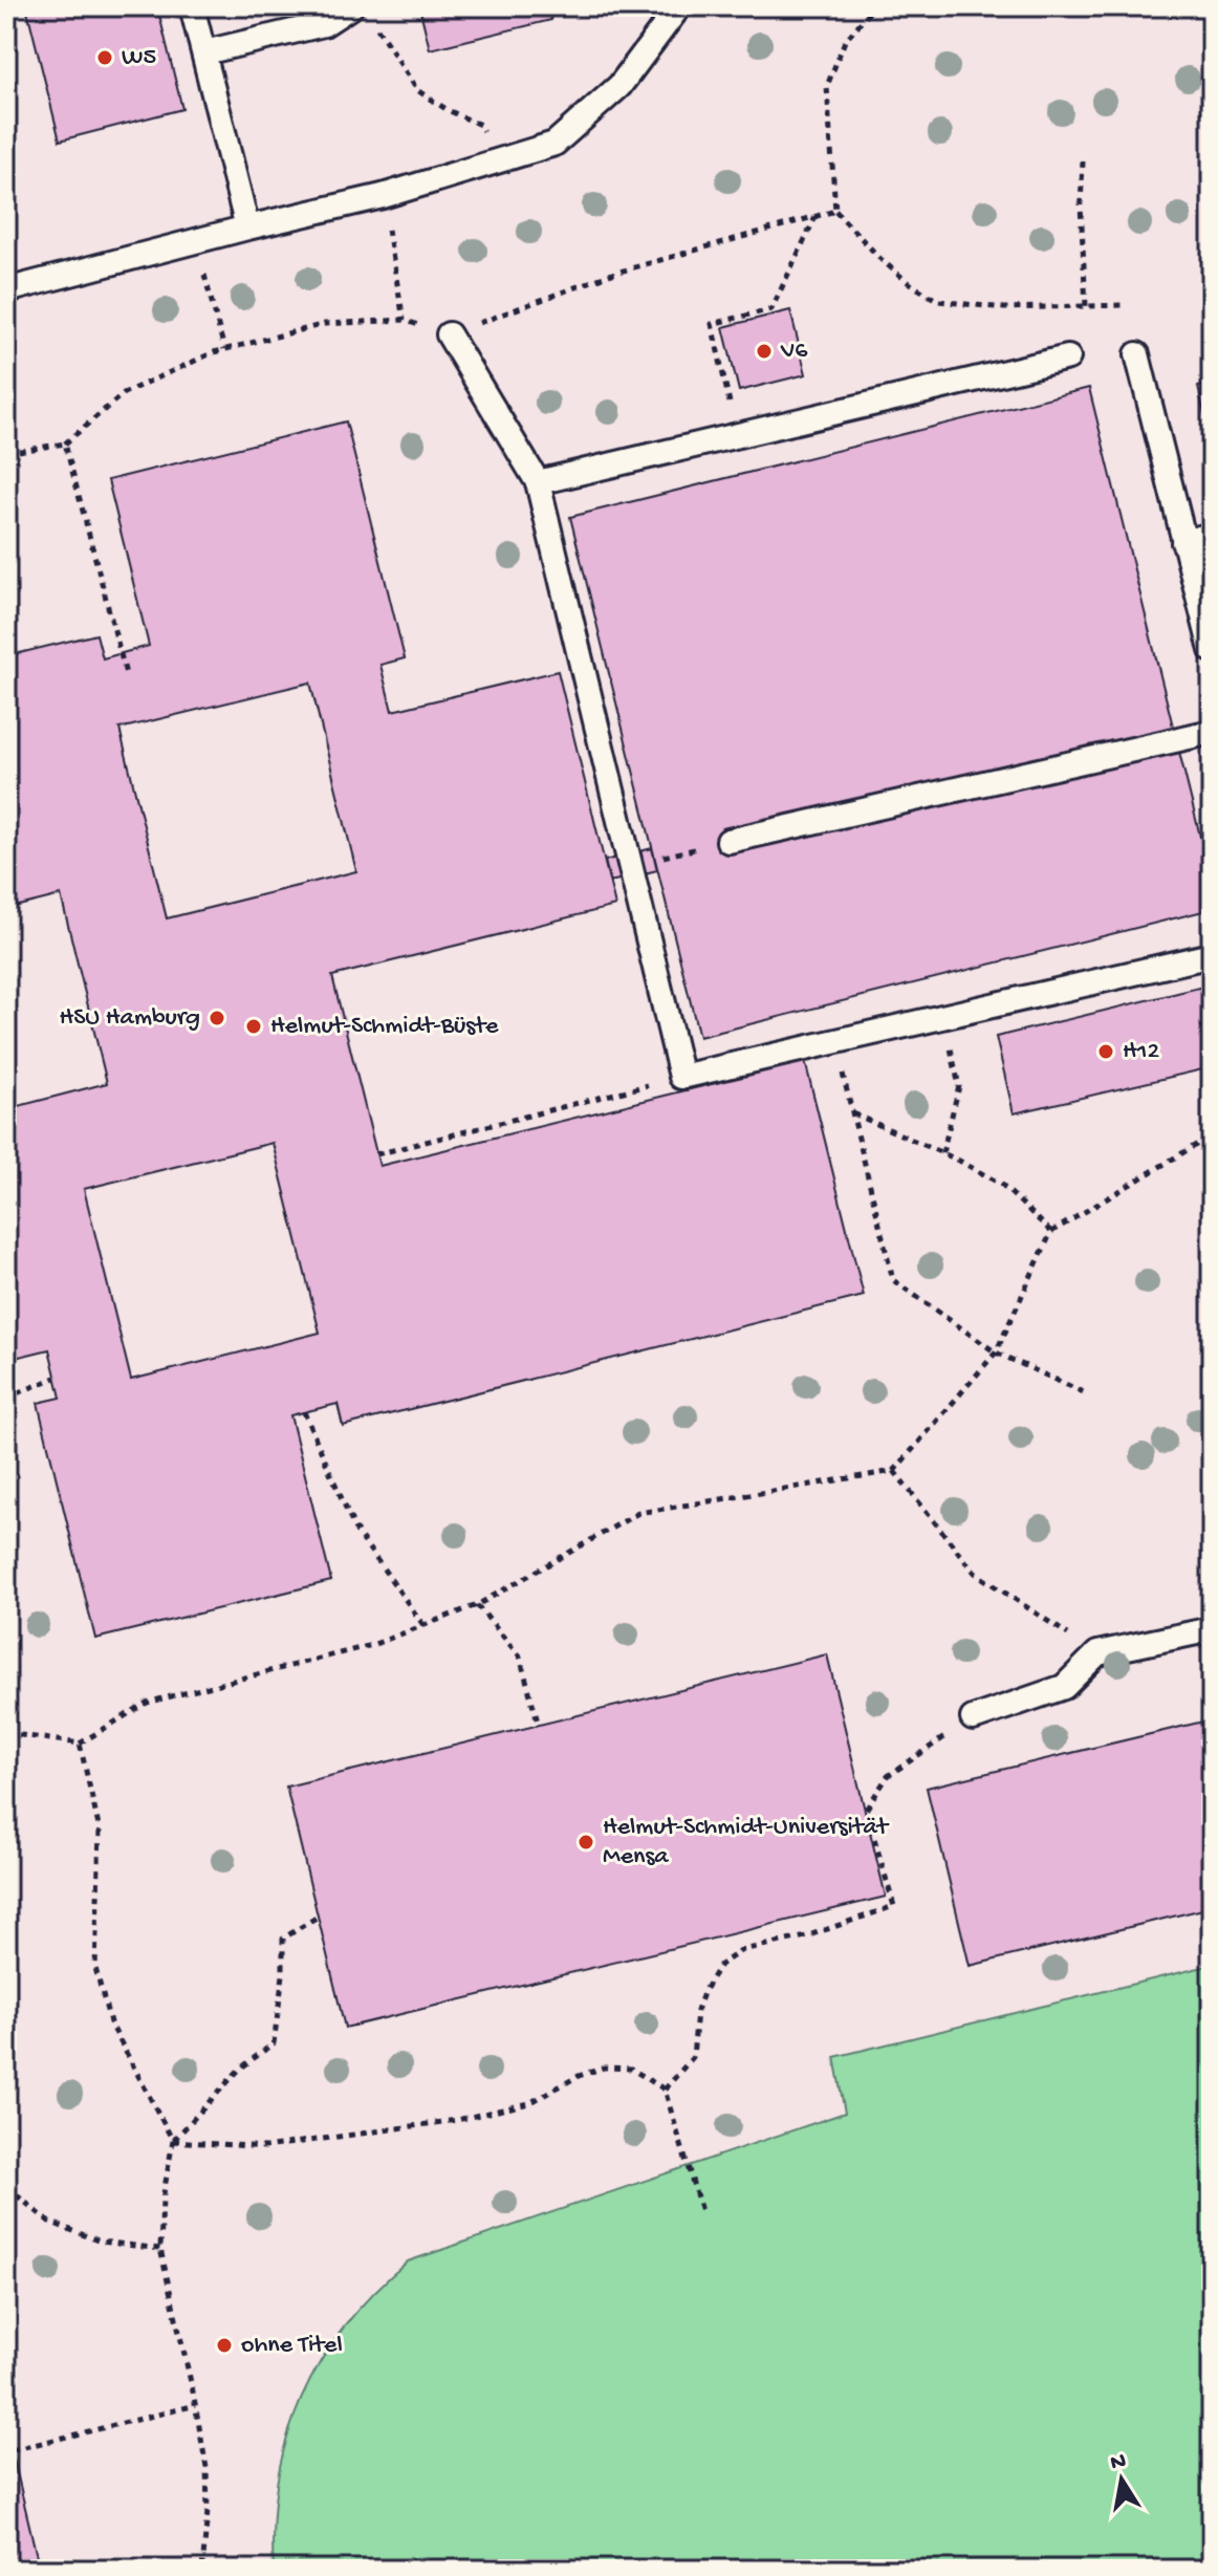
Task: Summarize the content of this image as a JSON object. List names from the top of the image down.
{
  "places": [
    "W5",
    "V6",
    "HSU Hamburg",
    "Helmut-Schmidt-Büste",
    "H12",
    "Helmut-Schmidt-Universität Mensa",
    "ohne Titel"
  ],
  "north": "top"
}
